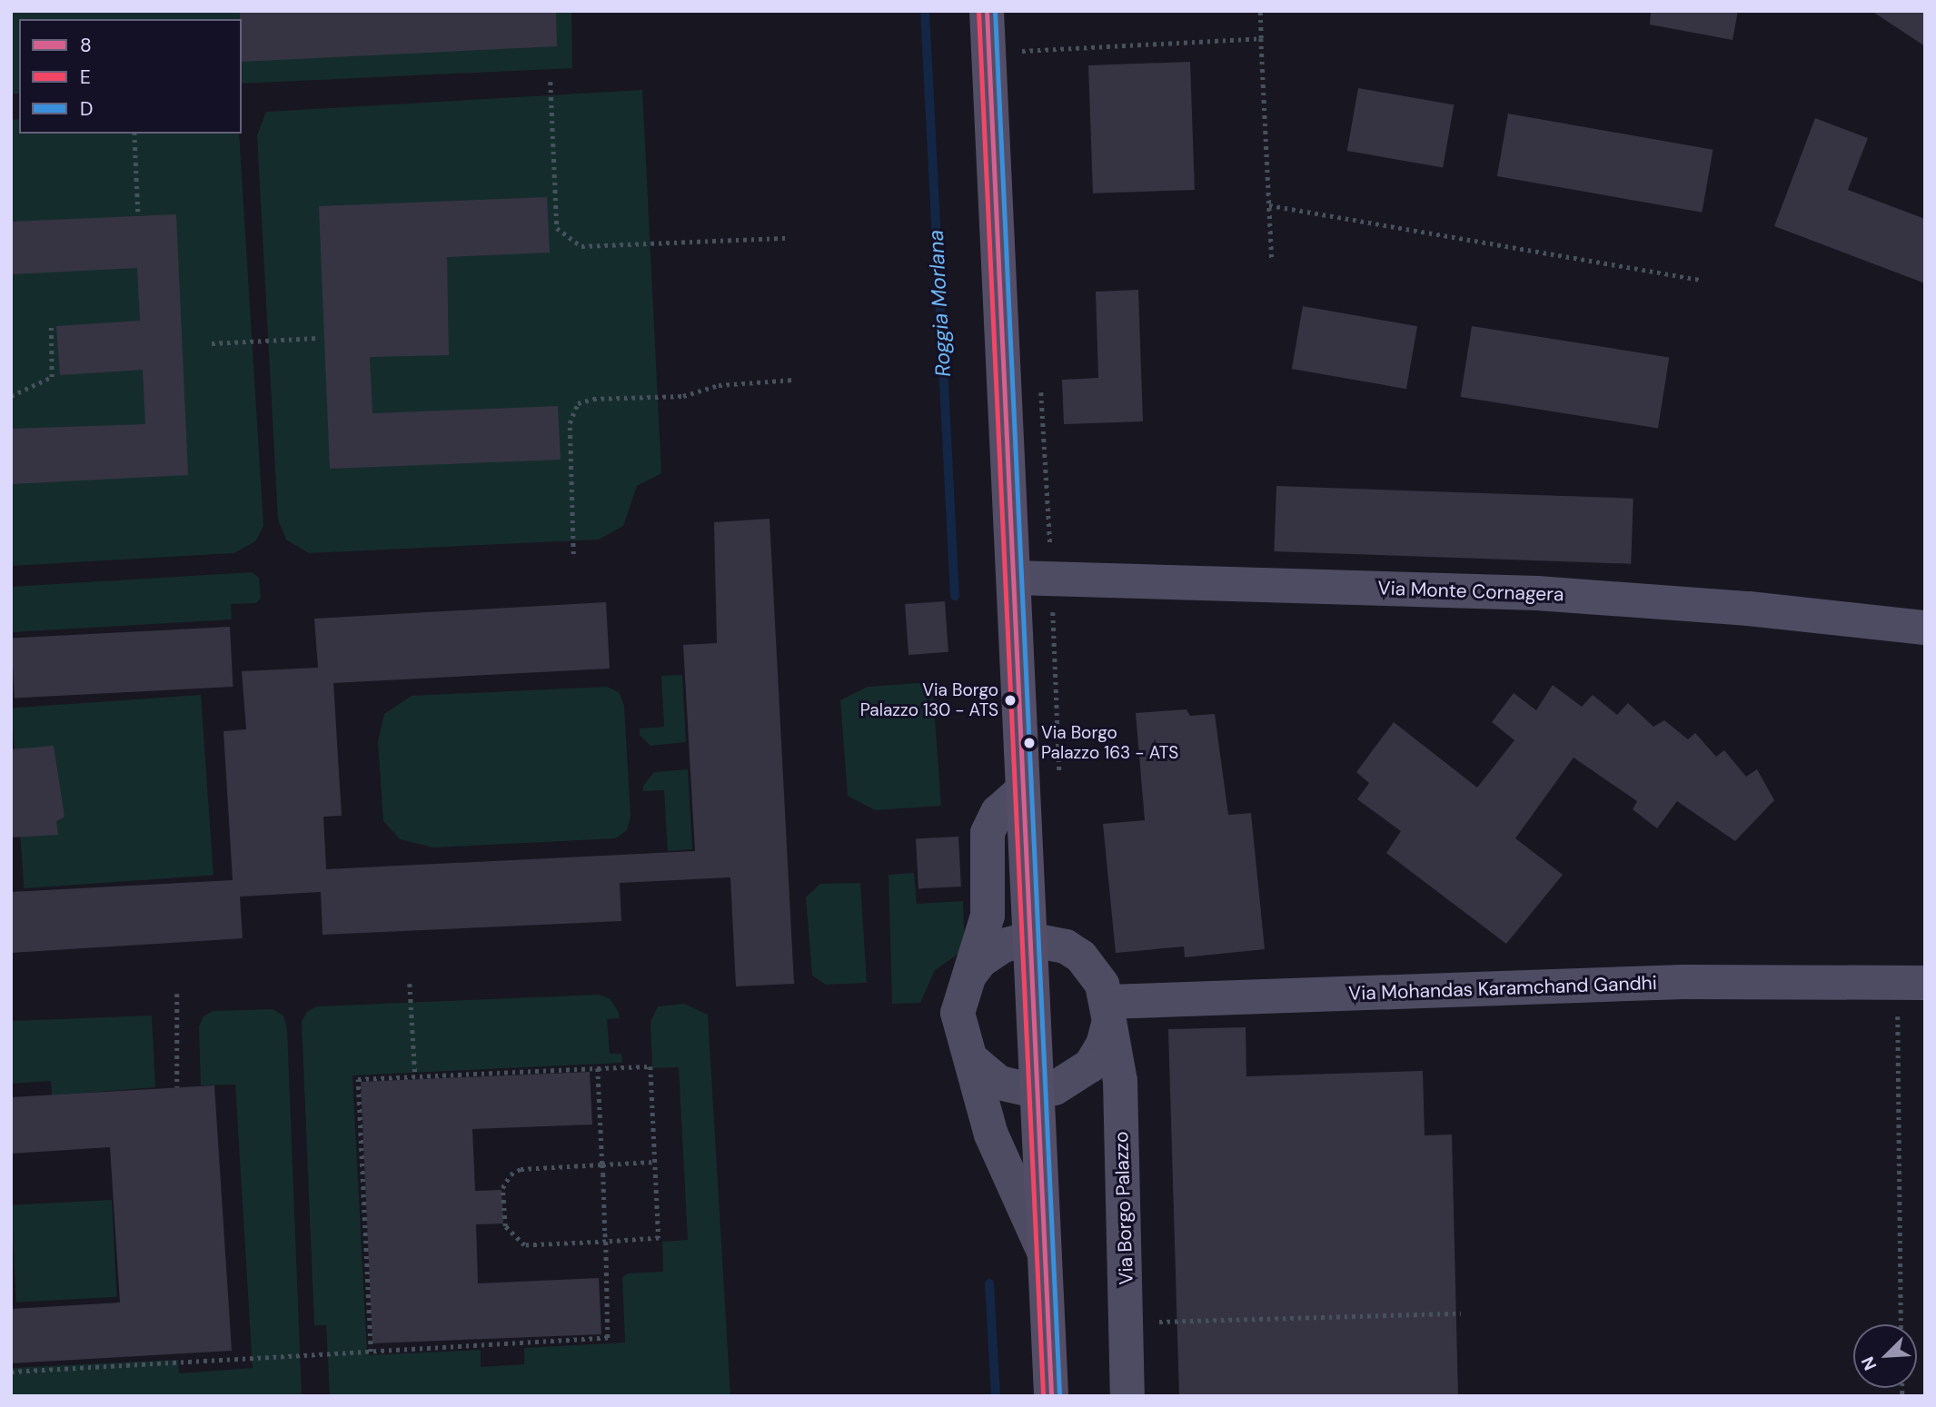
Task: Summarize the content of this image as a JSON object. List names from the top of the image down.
{
  "streets": {
    "street": ["Via Monte Cornagera", "Via Mohandas Karamchand Gandhi", "Via Borgo Palazzo"]
  },
  "crossings": [
    ["Via Mohandas Karamchand Gandhi", "Via Borgo Palazzo"]
  ],
  "water": ["Roggia Morlana"],
  "places": ["Via Borgo Palazzo 130 - ATS", "Via Borgo Palazzo 163 - ATS"],
  "lines": ["transit line 8", "transit line E", "transit line D"],
  "legend": ["8", "E", "D"],
  "north": "bottom left"
}
